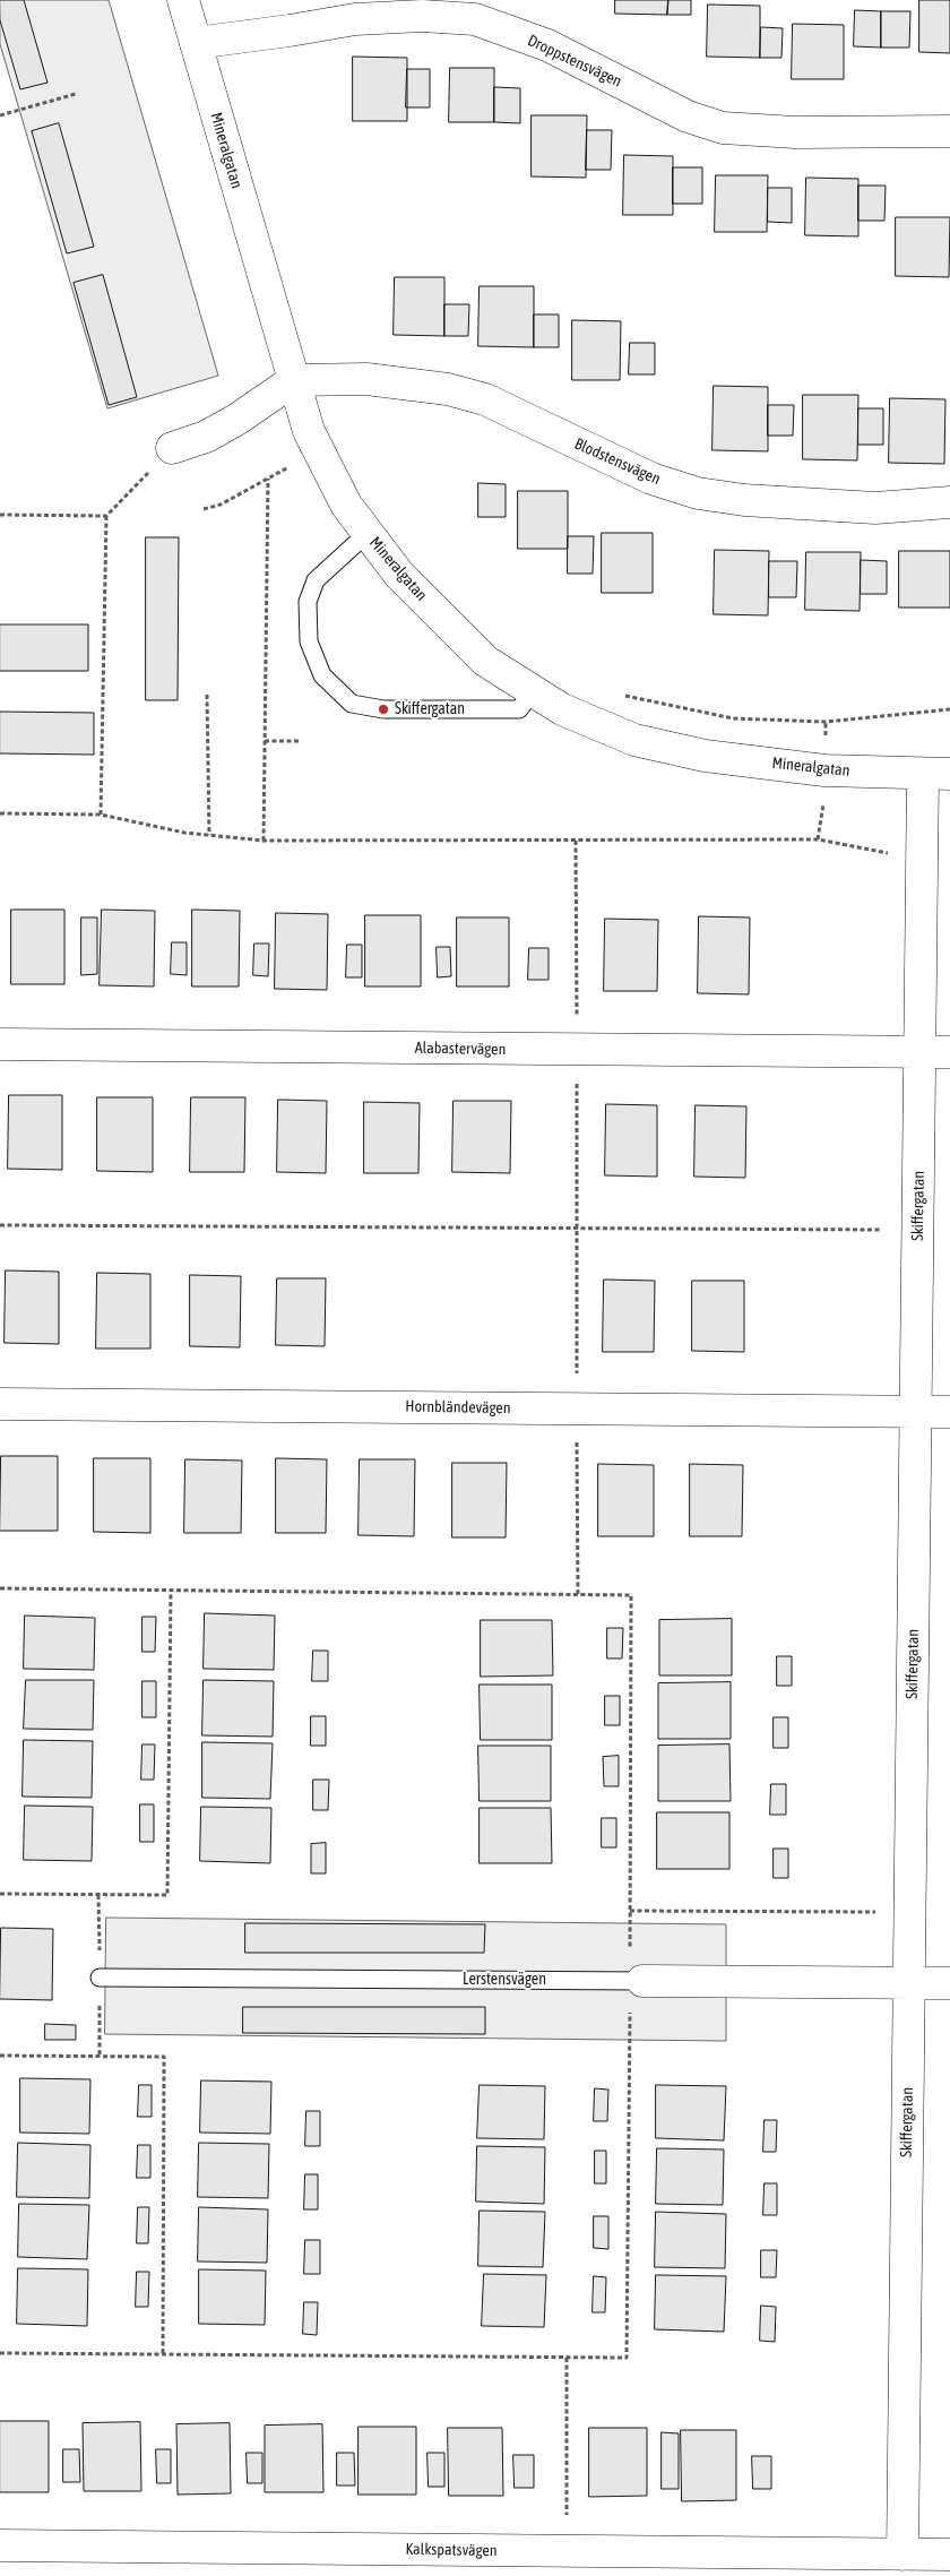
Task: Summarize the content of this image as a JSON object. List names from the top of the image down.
{
  "streets": {
    "street": [
      "Droppstensvägen",
      "Mineralgatan",
      "Blodstensvägen",
      "Alabastervägen",
      "Skiffergatan",
      "Hornbländevägen",
      "Lerstensvägen",
      "Kalkspatsvägen"
    ]
  },
  "crossings": [
    ["Droppstensvägen", "Mineralgatan"],
    ["Mineralgatan", "Blodstensvägen"],
    ["Mineralgatan", "Skiffergatan"],
    ["Alabastervägen", "Skiffergatan"],
    ["Skiffergatan", "Hornbländevägen"],
    ["Skiffergatan", "Lerstensvägen"],
    ["Skiffergatan", "Kalkspatsvägen"]
  ],
  "places": ["Skiffergatan"]
}
